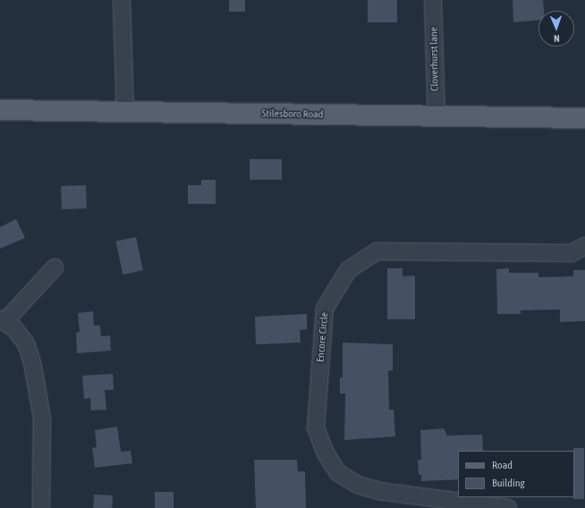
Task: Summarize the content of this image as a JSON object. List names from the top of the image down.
{
  "streets": {
    "main road": ["Stilesboro Road"],
    "street": ["Cloverhurst lane", "Encore Circle"]
  },
  "crossings": [
    ["Cloverhurst lane", "Stilesboro Road"]
  ],
  "legend": ["Road", "Building"],
  "north": "bottom"
}
